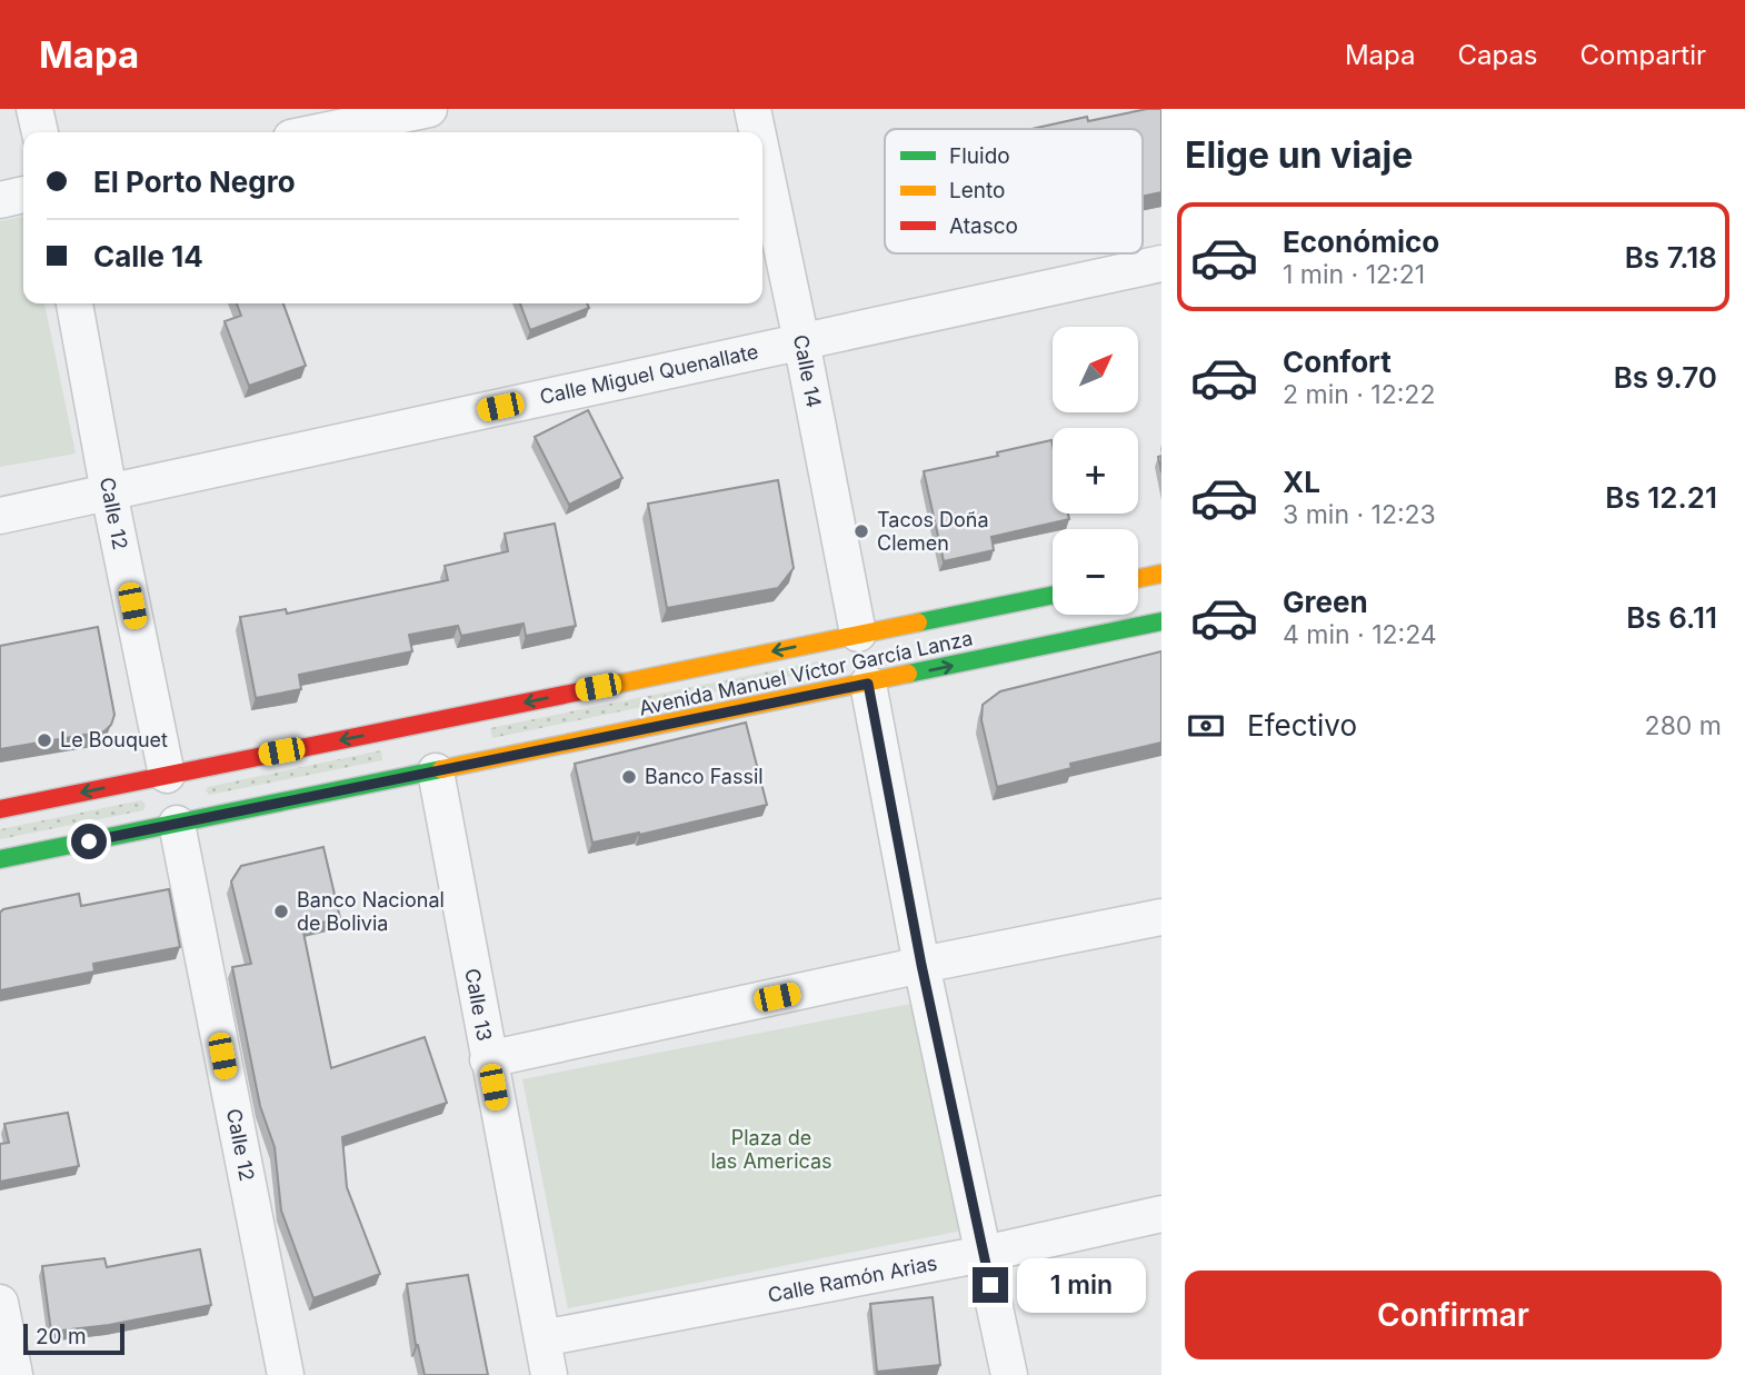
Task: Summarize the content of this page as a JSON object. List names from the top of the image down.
{
  "streets": {
    "main road": ["Avenida Manuel Víctor García Lanza"],
    "street": [
      "Calle 14",
      "Calle Miguel Quenallate",
      "Calle 12",
      "Calle 13",
      "Calle Ramón Arias"
    ]
  },
  "crossings": [
    ["Calle 14", "Calle Miguel Quenallate"],
    ["Calle 14", "Avenida Manuel Víctor García Lanza"],
    ["Calle Miguel Quenallate", "Calle 12"],
    ["Calle 12", "Avenida Manuel Víctor García Lanza"],
    ["Avenida Manuel Víctor García Lanza", "Calle 13"],
    ["Calle 13", "Calle Ramón Arias"]
  ],
  "parks": ["Plaza de las Americas"],
  "places": [
    "Tacos Doña Clemen",
    "Le Bouquet",
    "Banco Fassil",
    "Banco Nacional de Bolivia"
  ],
  "legend": ["Fluido", "Lento", "Atasco"],
  "scale_bar": "20 m",
  "north": "top right",
  "page": {
    "header": "Mapa",
    "nav": ["Mapa", "Capas", "Compartir"],
    "heading": "Elige un viaje",
    "banner": ["El Porto Negro", "Calle 14"],
    "list": [
      {
        "name": "Económico",
        "note": "1 min · 12:21",
        "value": "Bs 7.18"
      },
      {
        "name": "Confort",
        "note": "2 min · 12:22",
        "value": "Bs 9.70"
      },
      {
        "name": "XL",
        "note": "3 min · 12:23",
        "value": "Bs 12.21"
      },
      {
        "name": "Green",
        "note": "4 min · 12:24",
        "value": "Bs 6.11"
      }
    ],
    "map_buttons": ["+", "−"],
    "pay": ["Efectivo", "280 m"],
    "buttons": "Confirmar",
    "bubble": "1 min",
    "scale": "20 m"
  }
}
